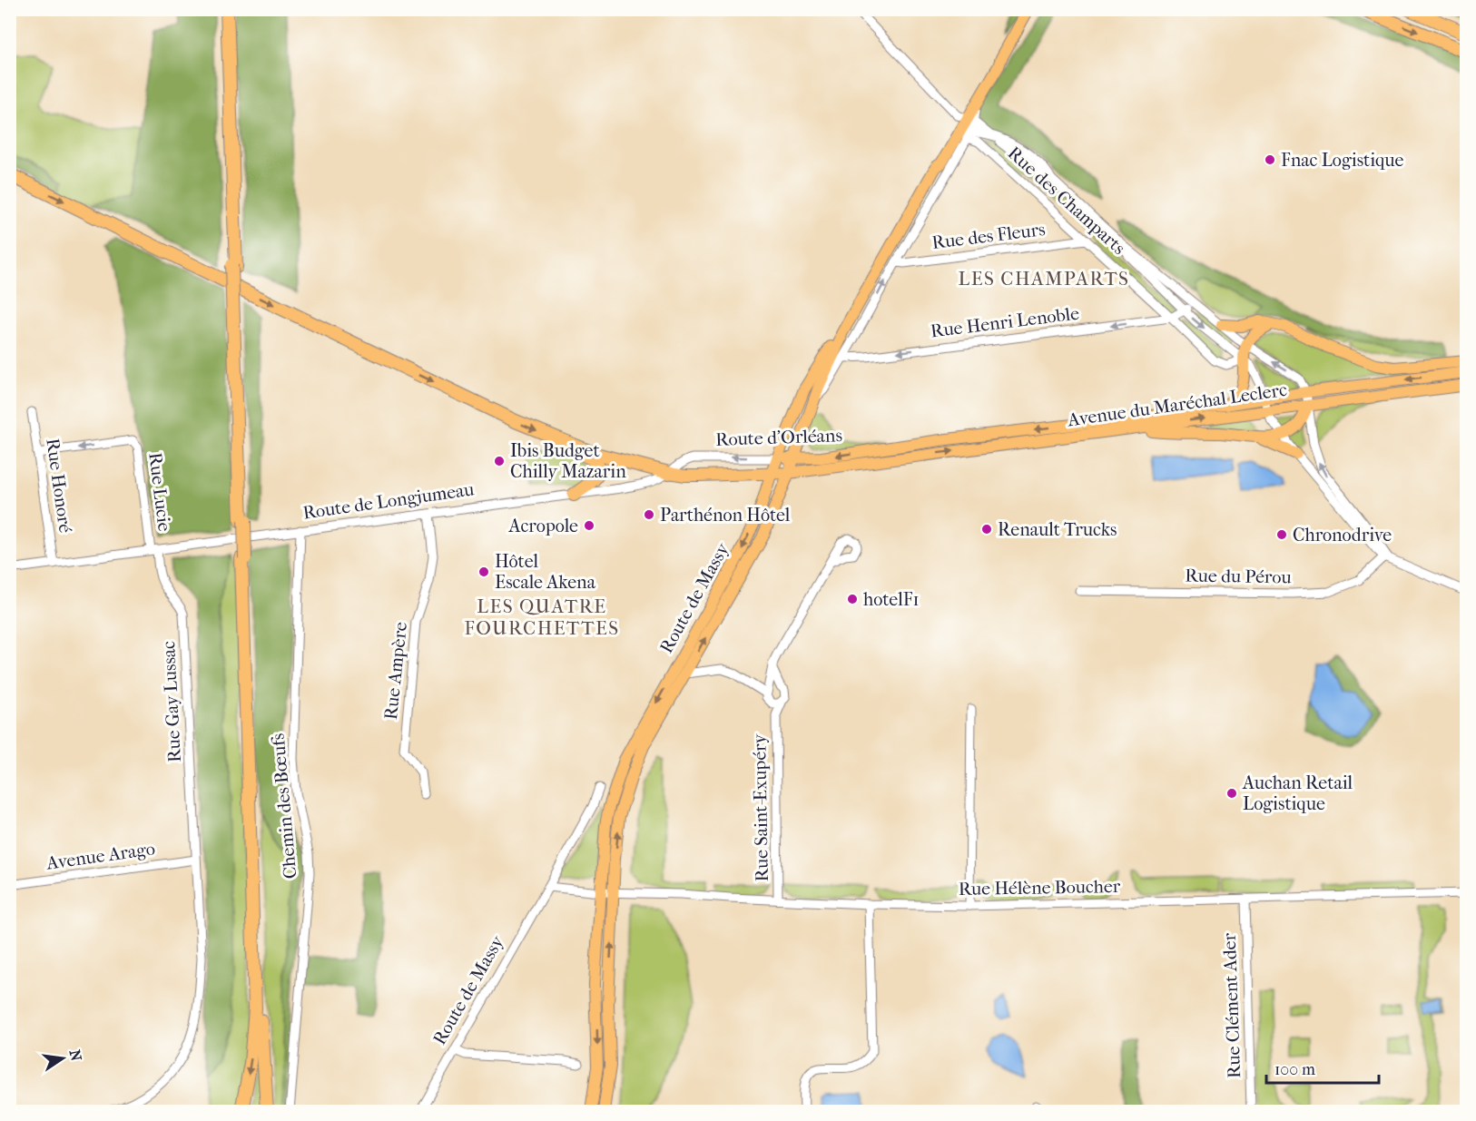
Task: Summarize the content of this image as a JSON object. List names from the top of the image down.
{
  "streets": {
    "main road": [
      "Avenue du Maréchal Leclerc",
      "Route d'Orléans",
      "Route de Longjumeau",
      "Route de Massy"
    ],
    "street": [
      "Rue des Champarts",
      "Rue des Fleurs",
      "Rue Henri Lenoble",
      "Rue Honoré",
      "Rue Lucie",
      "Rue du Pérou",
      "Rue Ampère",
      "Rue Gay Lussac",
      "Chemin des Bœufs",
      "Rue Saint-Exupéry",
      "Avenue Arago",
      "Rue Hélène Boucher",
      "Rue Clément Ader"
    ]
  },
  "crossings": [
    ["Rue des Champarts", "Rue des Fleurs"],
    ["Rue des Champarts", "Rue Henri Lenoble"],
    ["Rue des Champarts", "Avenue du Maréchal Leclerc"],
    ["Rue des Champarts", "Route de Massy"],
    ["Rue des Fleurs", "Route de Massy"],
    ["Rue Henri Lenoble", "Route de Massy"],
    ["Avenue du Maréchal Leclerc", "Route d'Orléans"],
    ["Route d'Orléans", "Route de Longjumeau"],
    ["Route d'Orléans", "Route de Massy"],
    ["Rue Honoré", "Rue Lucie"],
    ["Rue Honoré", "Route de Longjumeau"],
    ["Rue Lucie", "Route de Longjumeau"],
    ["Rue Lucie", "Rue Gay Lussac"],
    ["Route de Longjumeau", "Route de Massy"],
    ["Route de Longjumeau", "Rue Ampère"],
    ["Route de Longjumeau", "Rue Gay Lussac"],
    ["Route de Longjumeau", "Chemin des Bœufs"],
    ["Route de Massy", "Rue Hélène Boucher"],
    ["Rue Gay Lussac", "Avenue Arago"],
    ["Rue Saint-Exupéry", "Rue Hélène Boucher"],
    ["Rue Hélène Boucher", "Rue Clément Ader"]
  ],
  "one_way": ["Rue Henri Lenoble"],
  "districts": ["LES CHAMPARTS", "LES QUATRE FOURCHETTES"],
  "places": [
    "Fnac Logistique",
    "Ibis Budget Chilly Mazarin",
    "Parthénon Hôtel",
    "Acropole",
    "Renault Trucks",
    "Chronodrive",
    "Hôtel Escale Akena",
    "hotelF1",
    "Auchan Retail Logistique"
  ],
  "scale_bar": "100 m",
  "north": "right"
}
